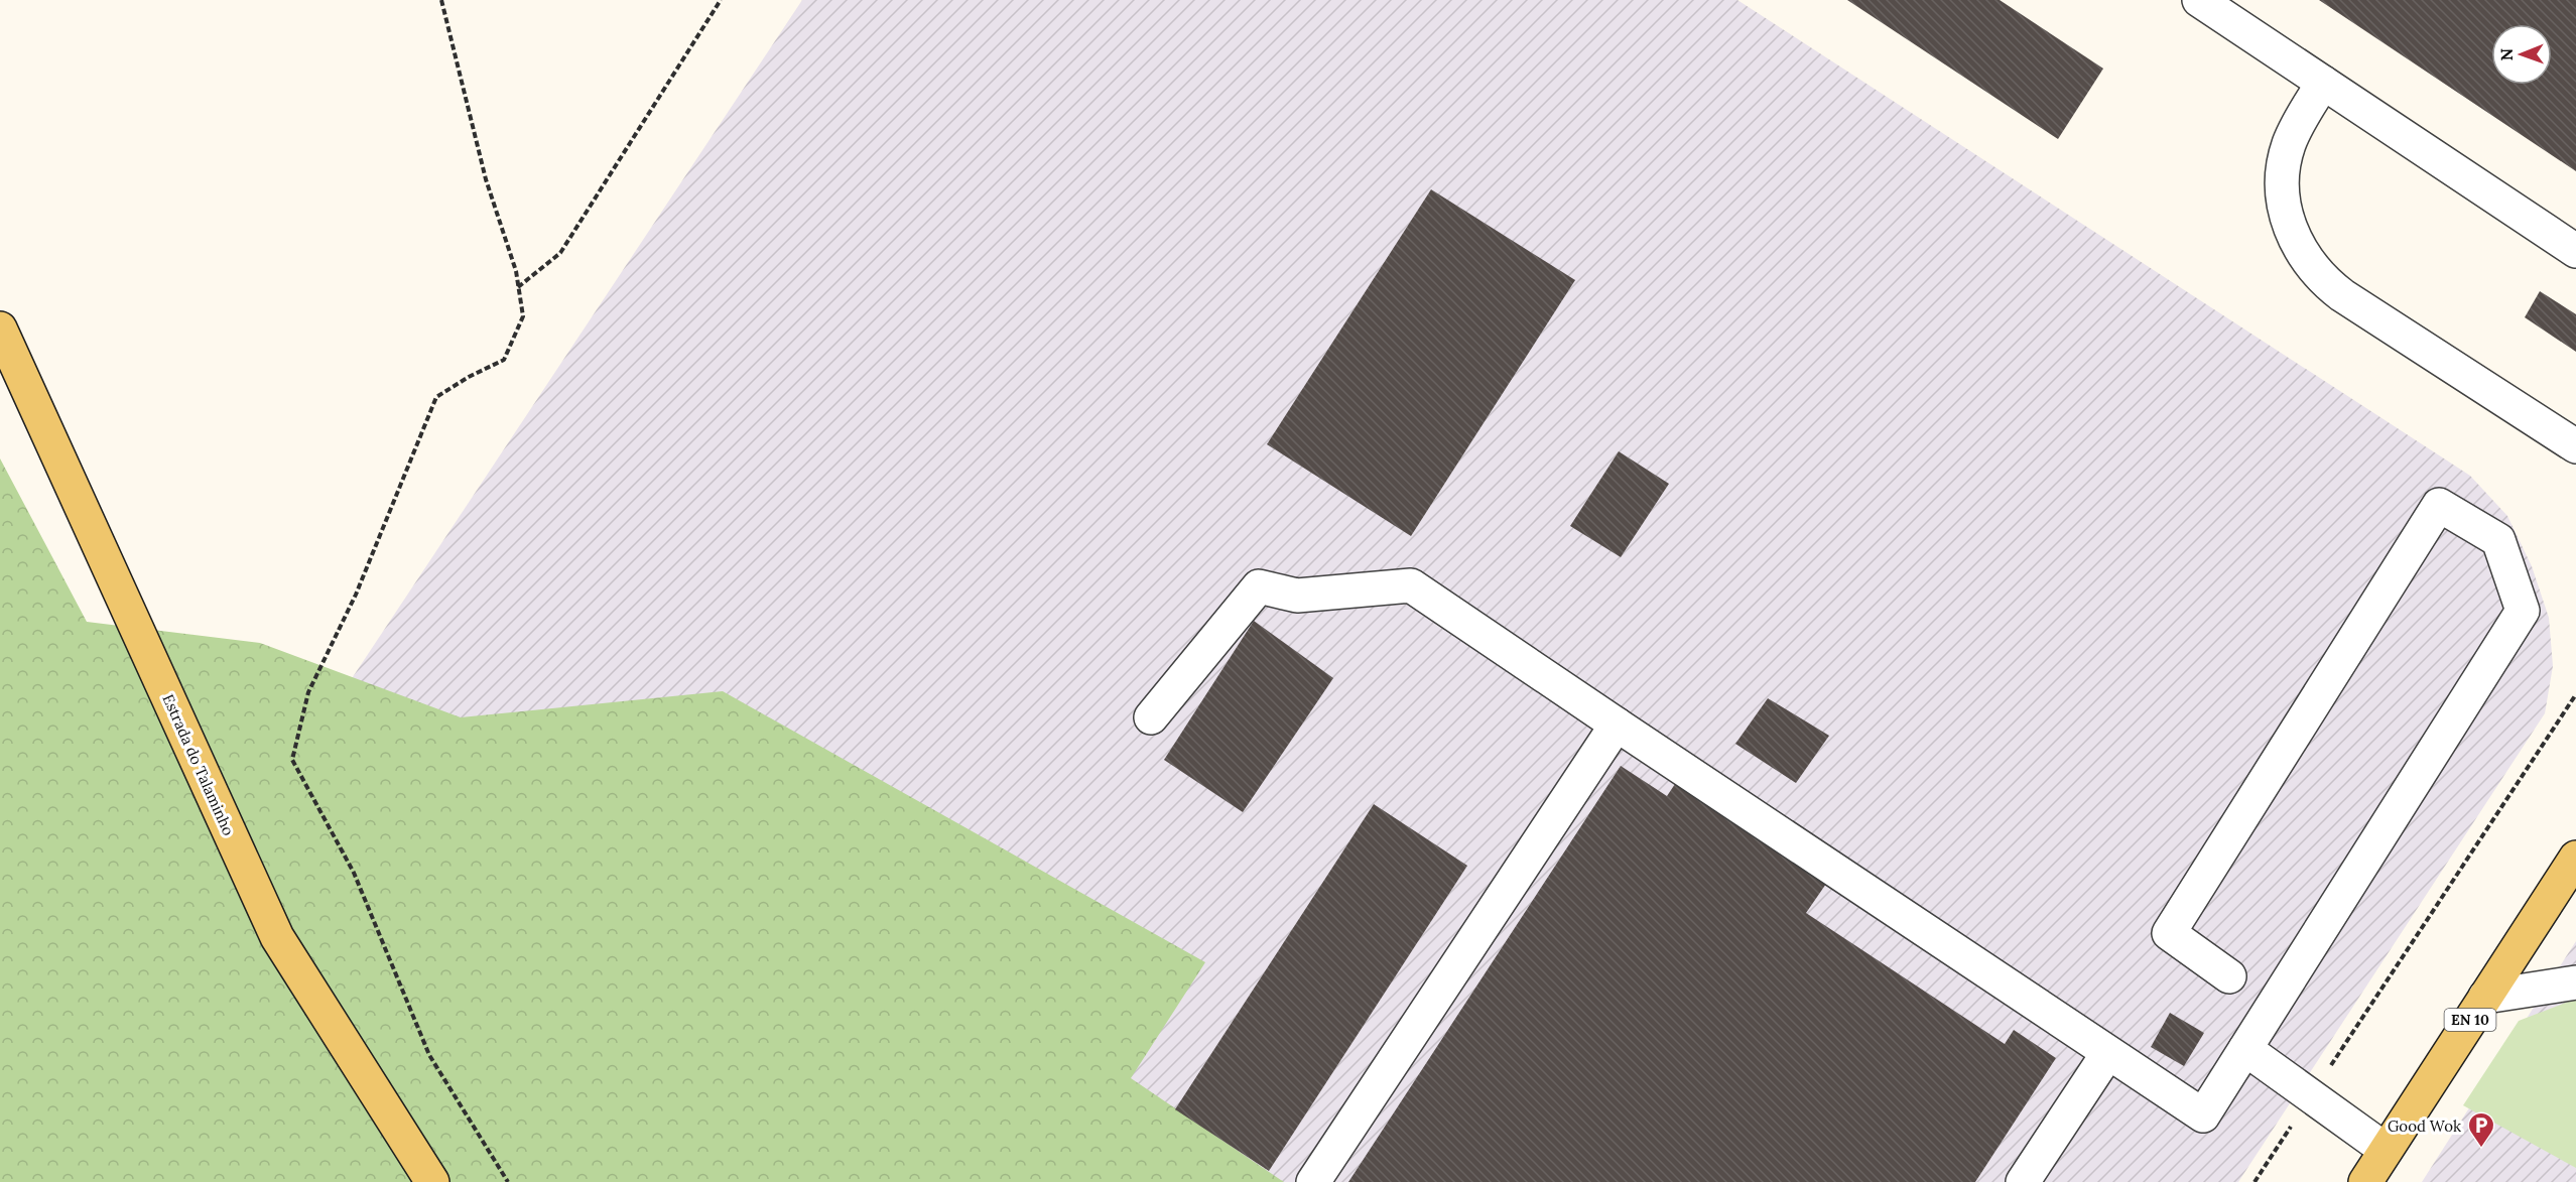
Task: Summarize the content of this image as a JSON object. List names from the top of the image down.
{
  "streets": {
    "main road": ["Estrada do Talaminho", "EN 10"]
  },
  "places": {
    "parking": ["Good Wok"]
  },
  "north": "left"
}
